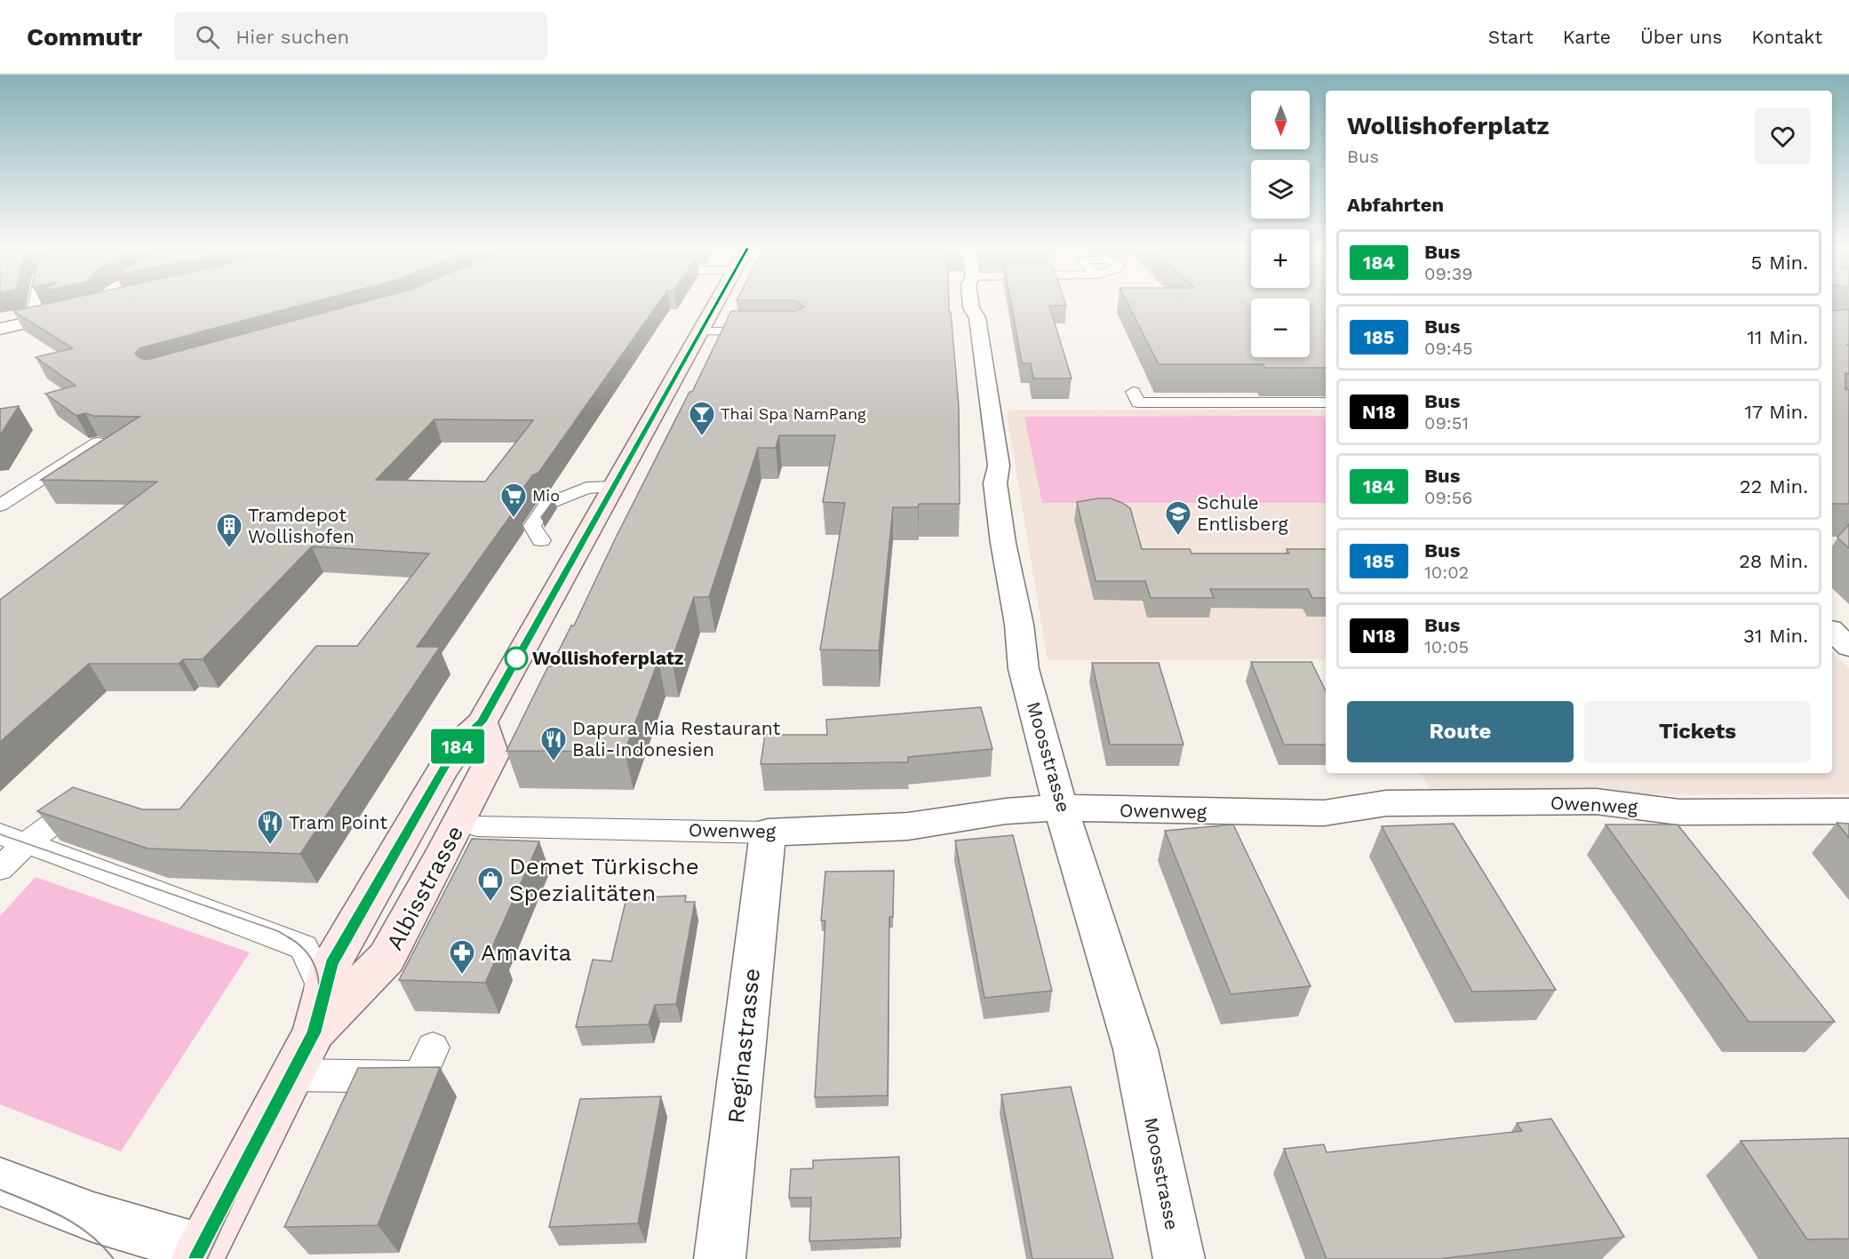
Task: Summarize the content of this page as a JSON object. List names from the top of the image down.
{
  "streets": {
    "main road": ["Albisstrasse"],
    "street": ["Moosstrasse", "Owenweg", "Reginastrasse"]
  },
  "crossings": [
    ["Moosstrasse", "Owenweg"],
    ["Owenweg", "Reginastrasse"]
  ],
  "places": {
    "bar": ["Thai Spa NamPang"],
    "supermarket": ["Mio"],
    "school or university": ["Schule Entlisberg"],
    "building": ["Tramdepot Wollishofen"],
    "other": ["Wollishoferplatz"],
    "restaurant": ["Dapura Mia Restaurant Bali-Indonesien", "Tram Point"],
    "shop": ["Demet Türkische Spezialitäten"],
    "pharmacy": ["Amavita"]
  },
  "lines": ["bus line 184"],
  "north": "bottom",
  "page": {
    "header": "Commutr",
    "search": "Hier suchen",
    "nav": [
      "Start",
      "Karte",
      "Über uns",
      "Kontakt"
    ],
    "on_map": "184",
    "map_buttons": ["+", "−"],
    "heading": [
      ["Wollishoferplatz", "Bus"],
      "Abfahrten"
    ],
    "list": [
      {
        "mark": "184",
        "name": "Bus",
        "note": "09:39",
        "value": "5 Min."
      },
      {
        "mark": "185",
        "name": "Bus",
        "note": "09:45",
        "value": "11 Min."
      },
      {
        "mark": "N18",
        "name": "Bus",
        "note": "09:51",
        "value": "17 Min."
      },
      {
        "mark": "184",
        "name": "Bus",
        "note": "09:56",
        "value": "22 Min."
      },
      {
        "mark": "185",
        "name": "Bus",
        "note": "10:02",
        "value": "28 Min."
      },
      {
        "mark": "N18",
        "name": "Bus",
        "note": "10:05",
        "value": "31 Min."
      }
    ],
    "buttons": ["Route", "Tickets"]
  }
}
